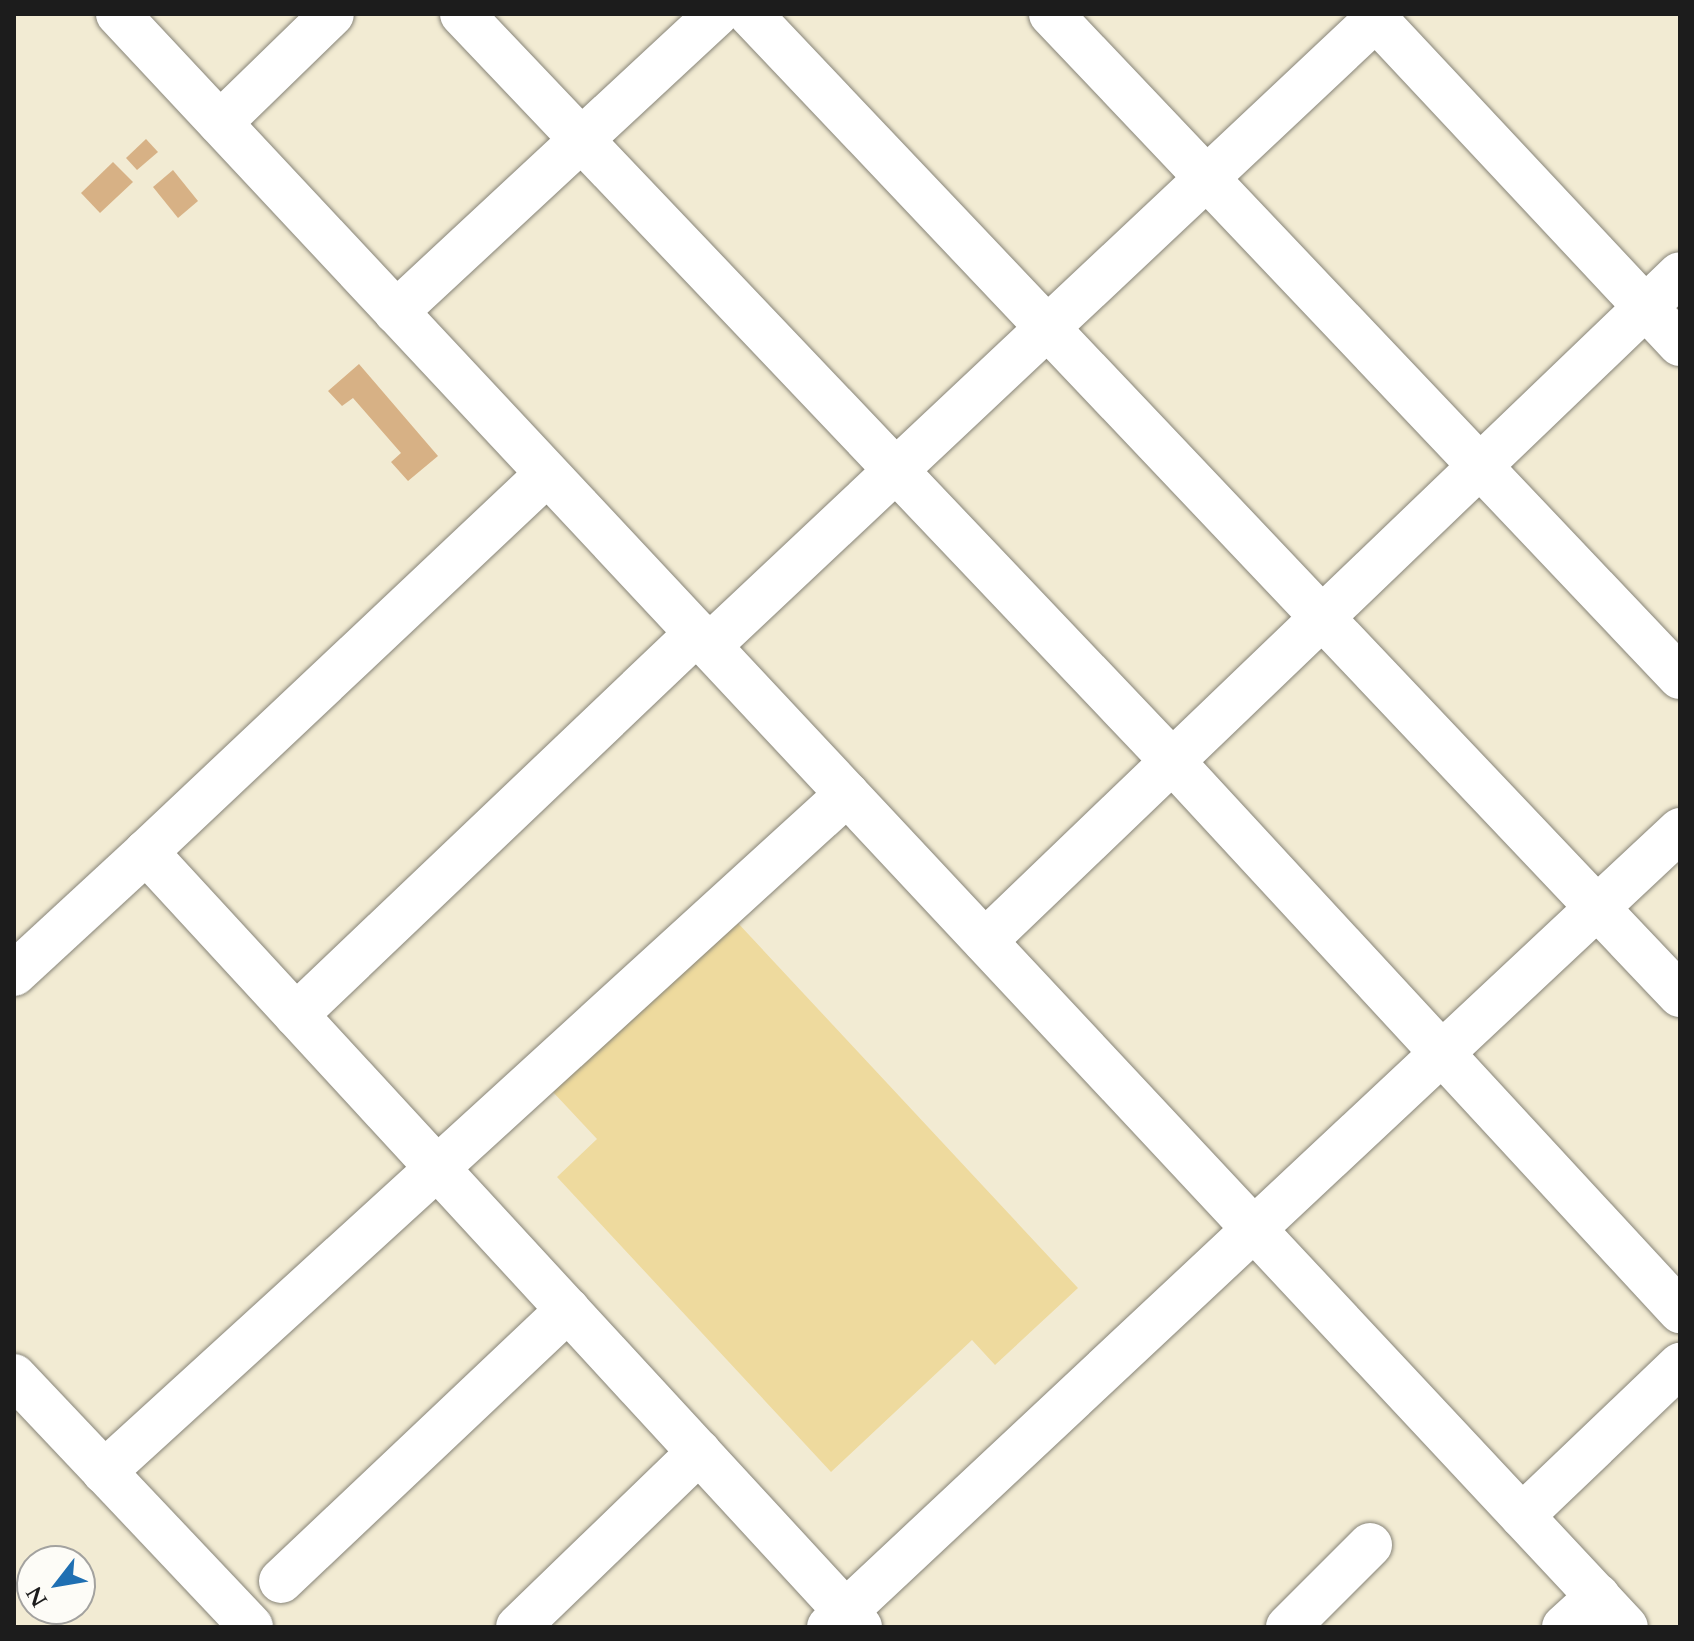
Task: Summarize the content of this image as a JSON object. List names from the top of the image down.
{
  "north": "bottom left"
}
